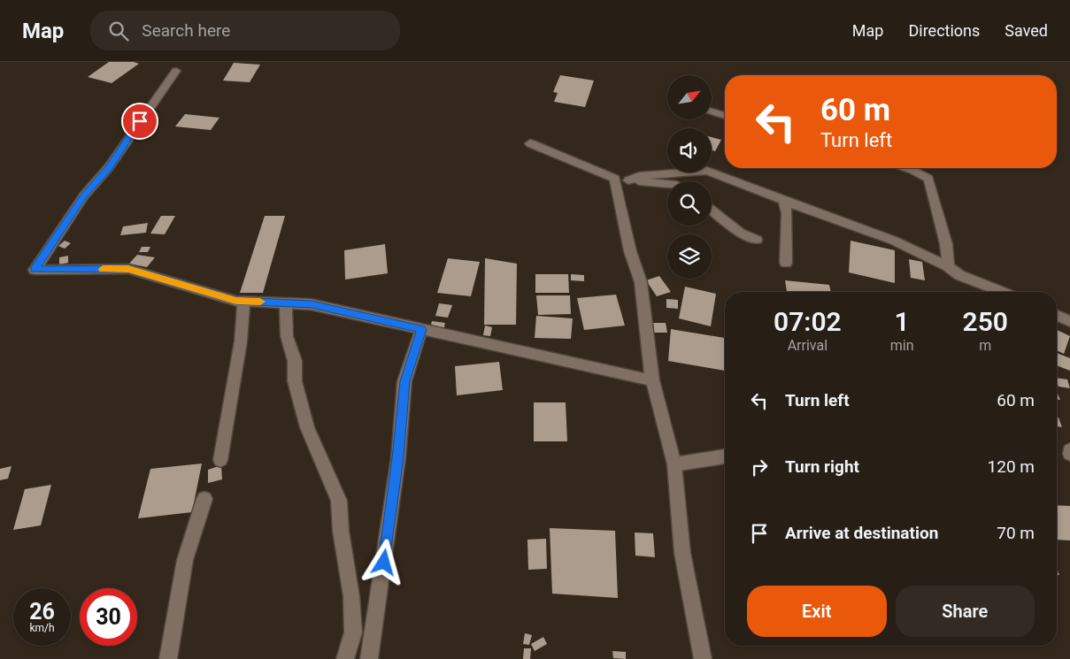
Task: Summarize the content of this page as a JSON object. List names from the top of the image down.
{
  "north": "top right",
  "page": {
    "header": "Map",
    "search": "Search here",
    "nav": ["Map", "Directions", "Saved"],
    "turn": ["60 m", "Turn left"],
    "eta": [
      "07:02",
      "Arrival",
      "1",
      "min",
      "250",
      "m"
    ],
    "list": [
      {
        "name": "Turn left",
        "value": "60 m"
      },
      {
        "name": "Turn right",
        "value": "120 m"
      },
      {
        "name": "Arrive at destination",
        "value": "70 m"
      }
    ],
    "buttons": ["Exit", "Share"],
    "speed": "26 km/h",
    "limit": "30"
  }
}
